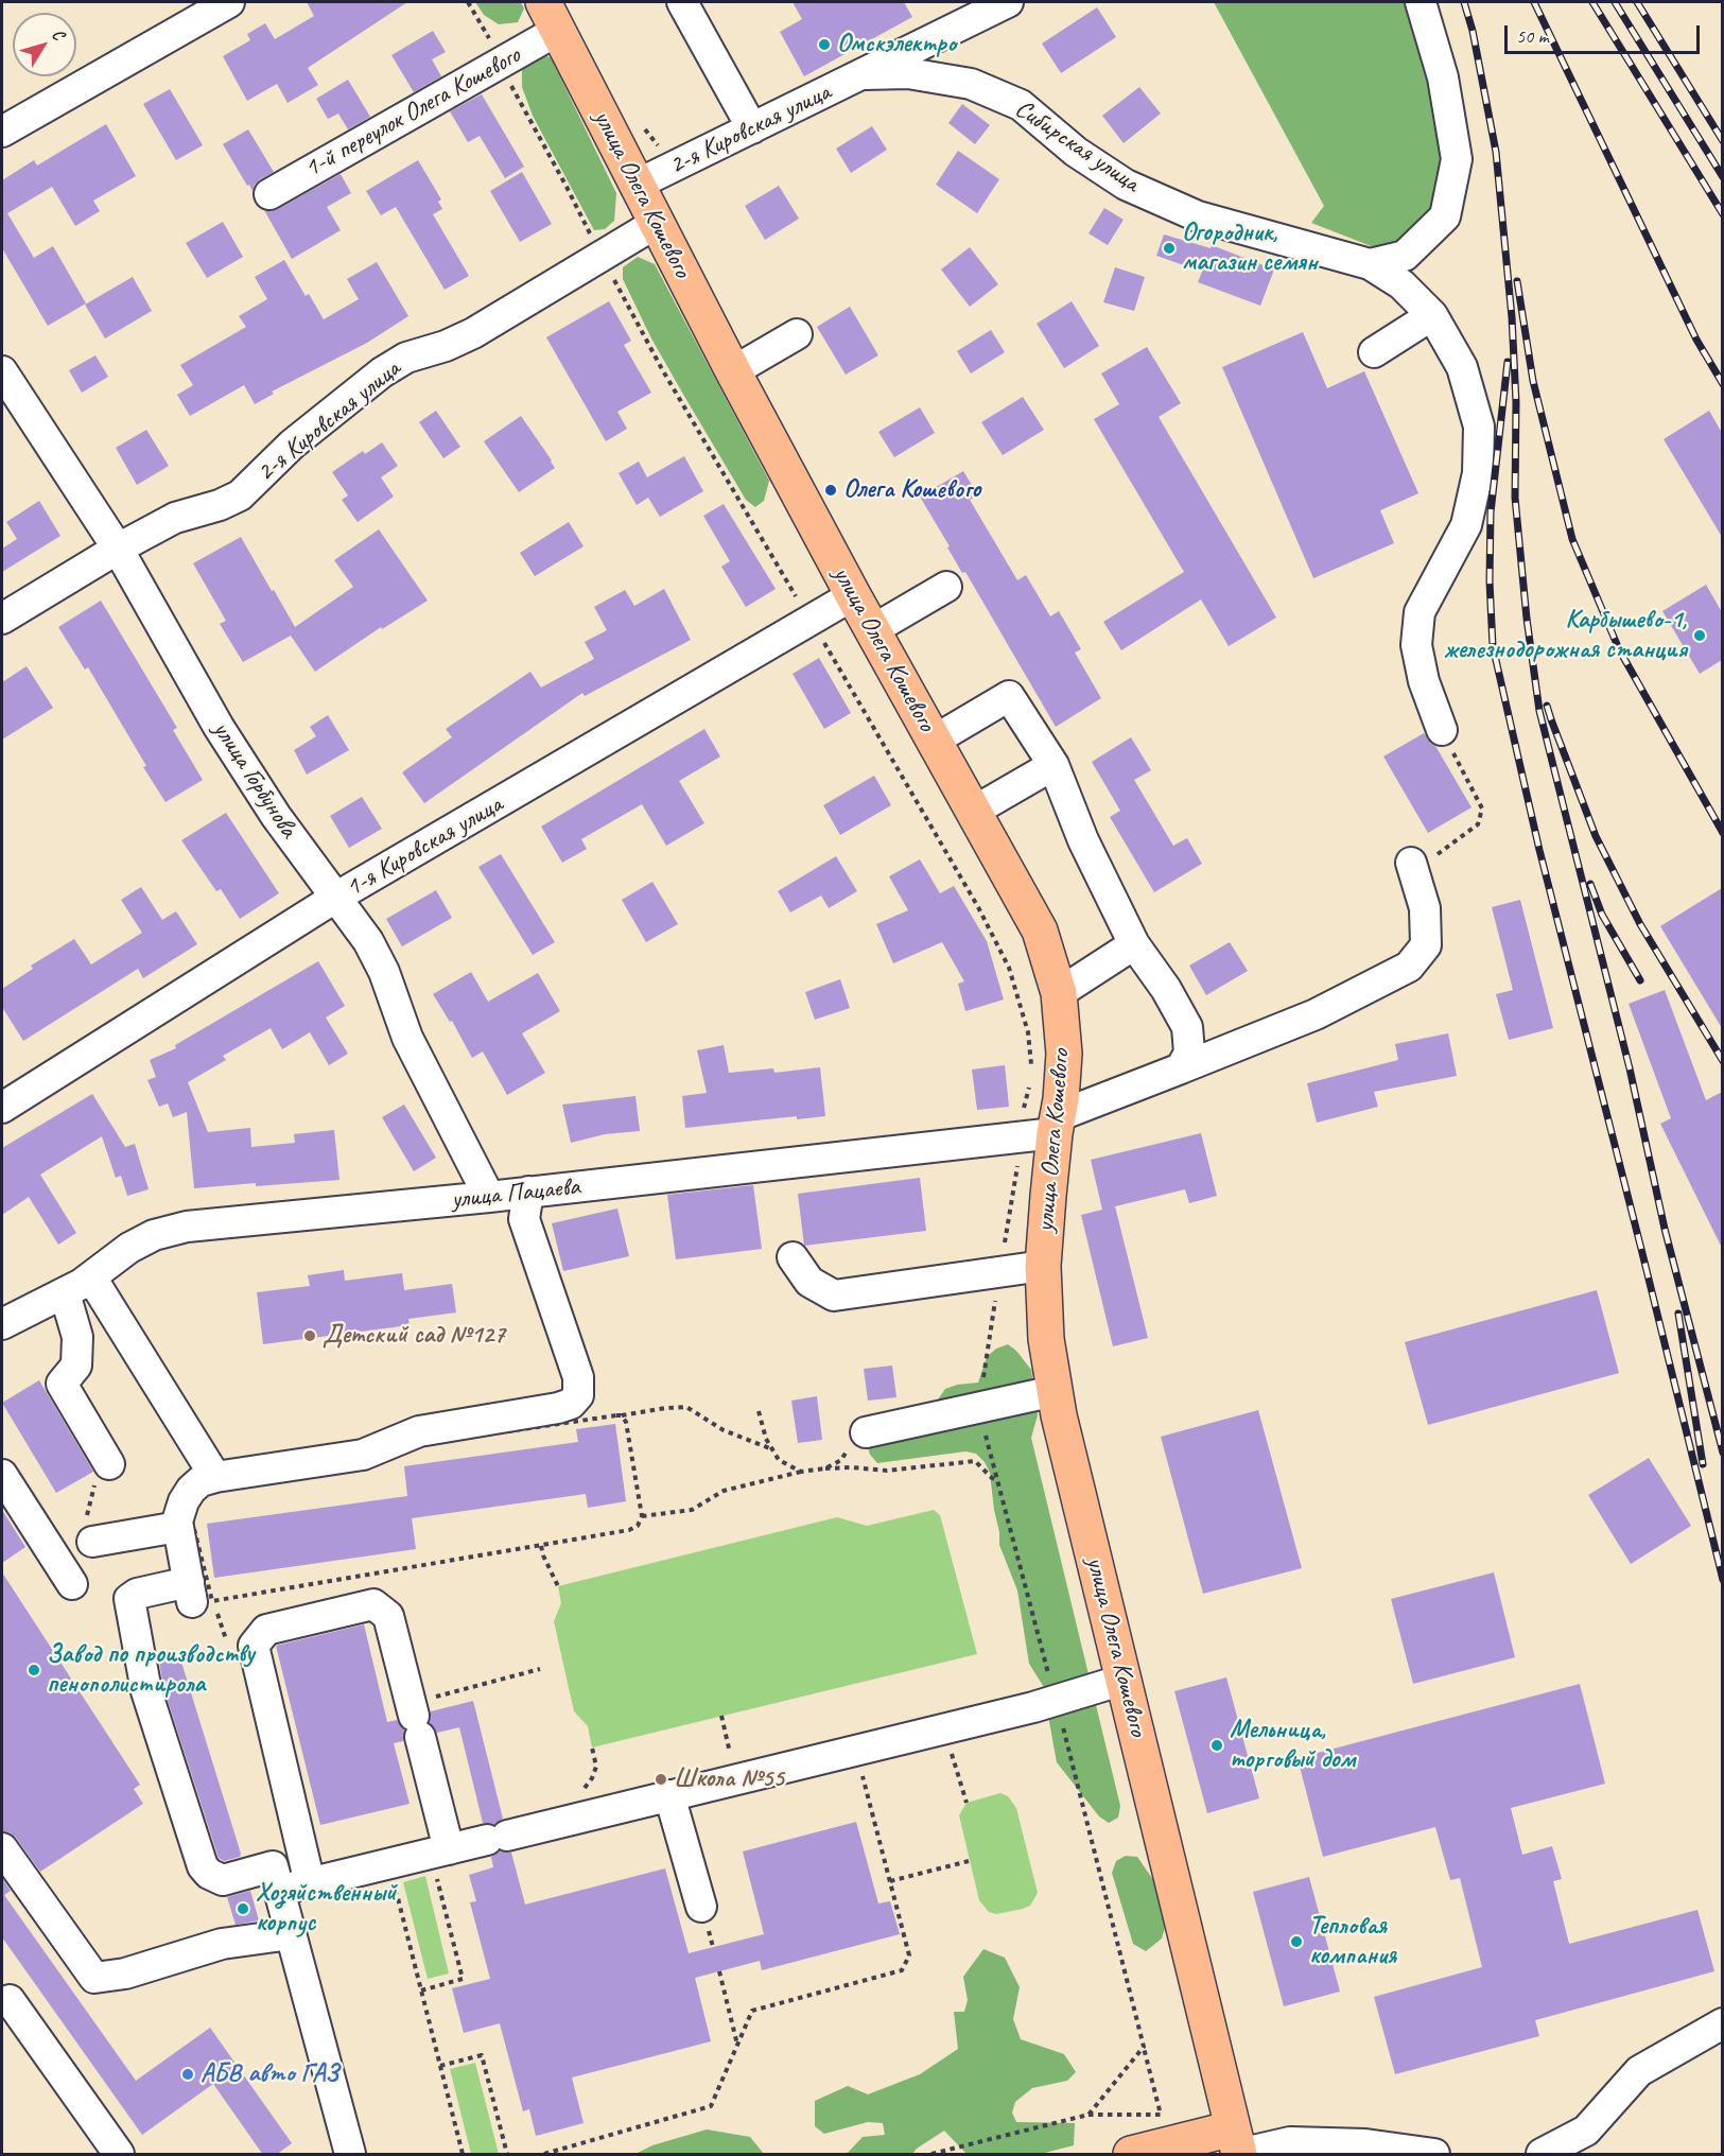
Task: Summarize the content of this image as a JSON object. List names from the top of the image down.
{
  "streets": {
    "main road": ["улица Олега Кошевого"],
    "street": [
      "1-й переулок Олега Кошевого",
      "2-я Кировская улица",
      "Сибирская улица",
      "улица Горбунова",
      "1-я Кировская улица",
      "улица Пацаева"
    ]
  },
  "crossings": [
    ["1-й переулок Олега Кошевого", "улица Олега Кошевого"],
    ["2-я Кировская улица", "Сибирская улица"],
    ["2-я Кировская улица", "улица Олега Кошевого"],
    ["2-я Кировская улица", "улица Горбунова"],
    ["улица Олега Кошевого", "1-я Кировская улица"],
    ["улица Олега Кошевого", "улица Пацаева"],
    ["улица Горбунова", "1-я Кировская улица"],
    ["улица Горбунова", "улица Пацаева"]
  ],
  "places": [
    "Омскэлектро",
    "Огородник, магазин семян",
    "Олега Кошевого",
    "Карбышево-1, железнодорожная станция",
    "Детский сад №127",
    "Завод по производству пенополистирола",
    "Мельница, торговый дом",
    "Школа №55",
    "Хозяйственный корпус",
    "Тепловая компания",
    "АБВ авто ГАЗ"
  ],
  "scale_bar": "50 m",
  "north": "top right"
}
